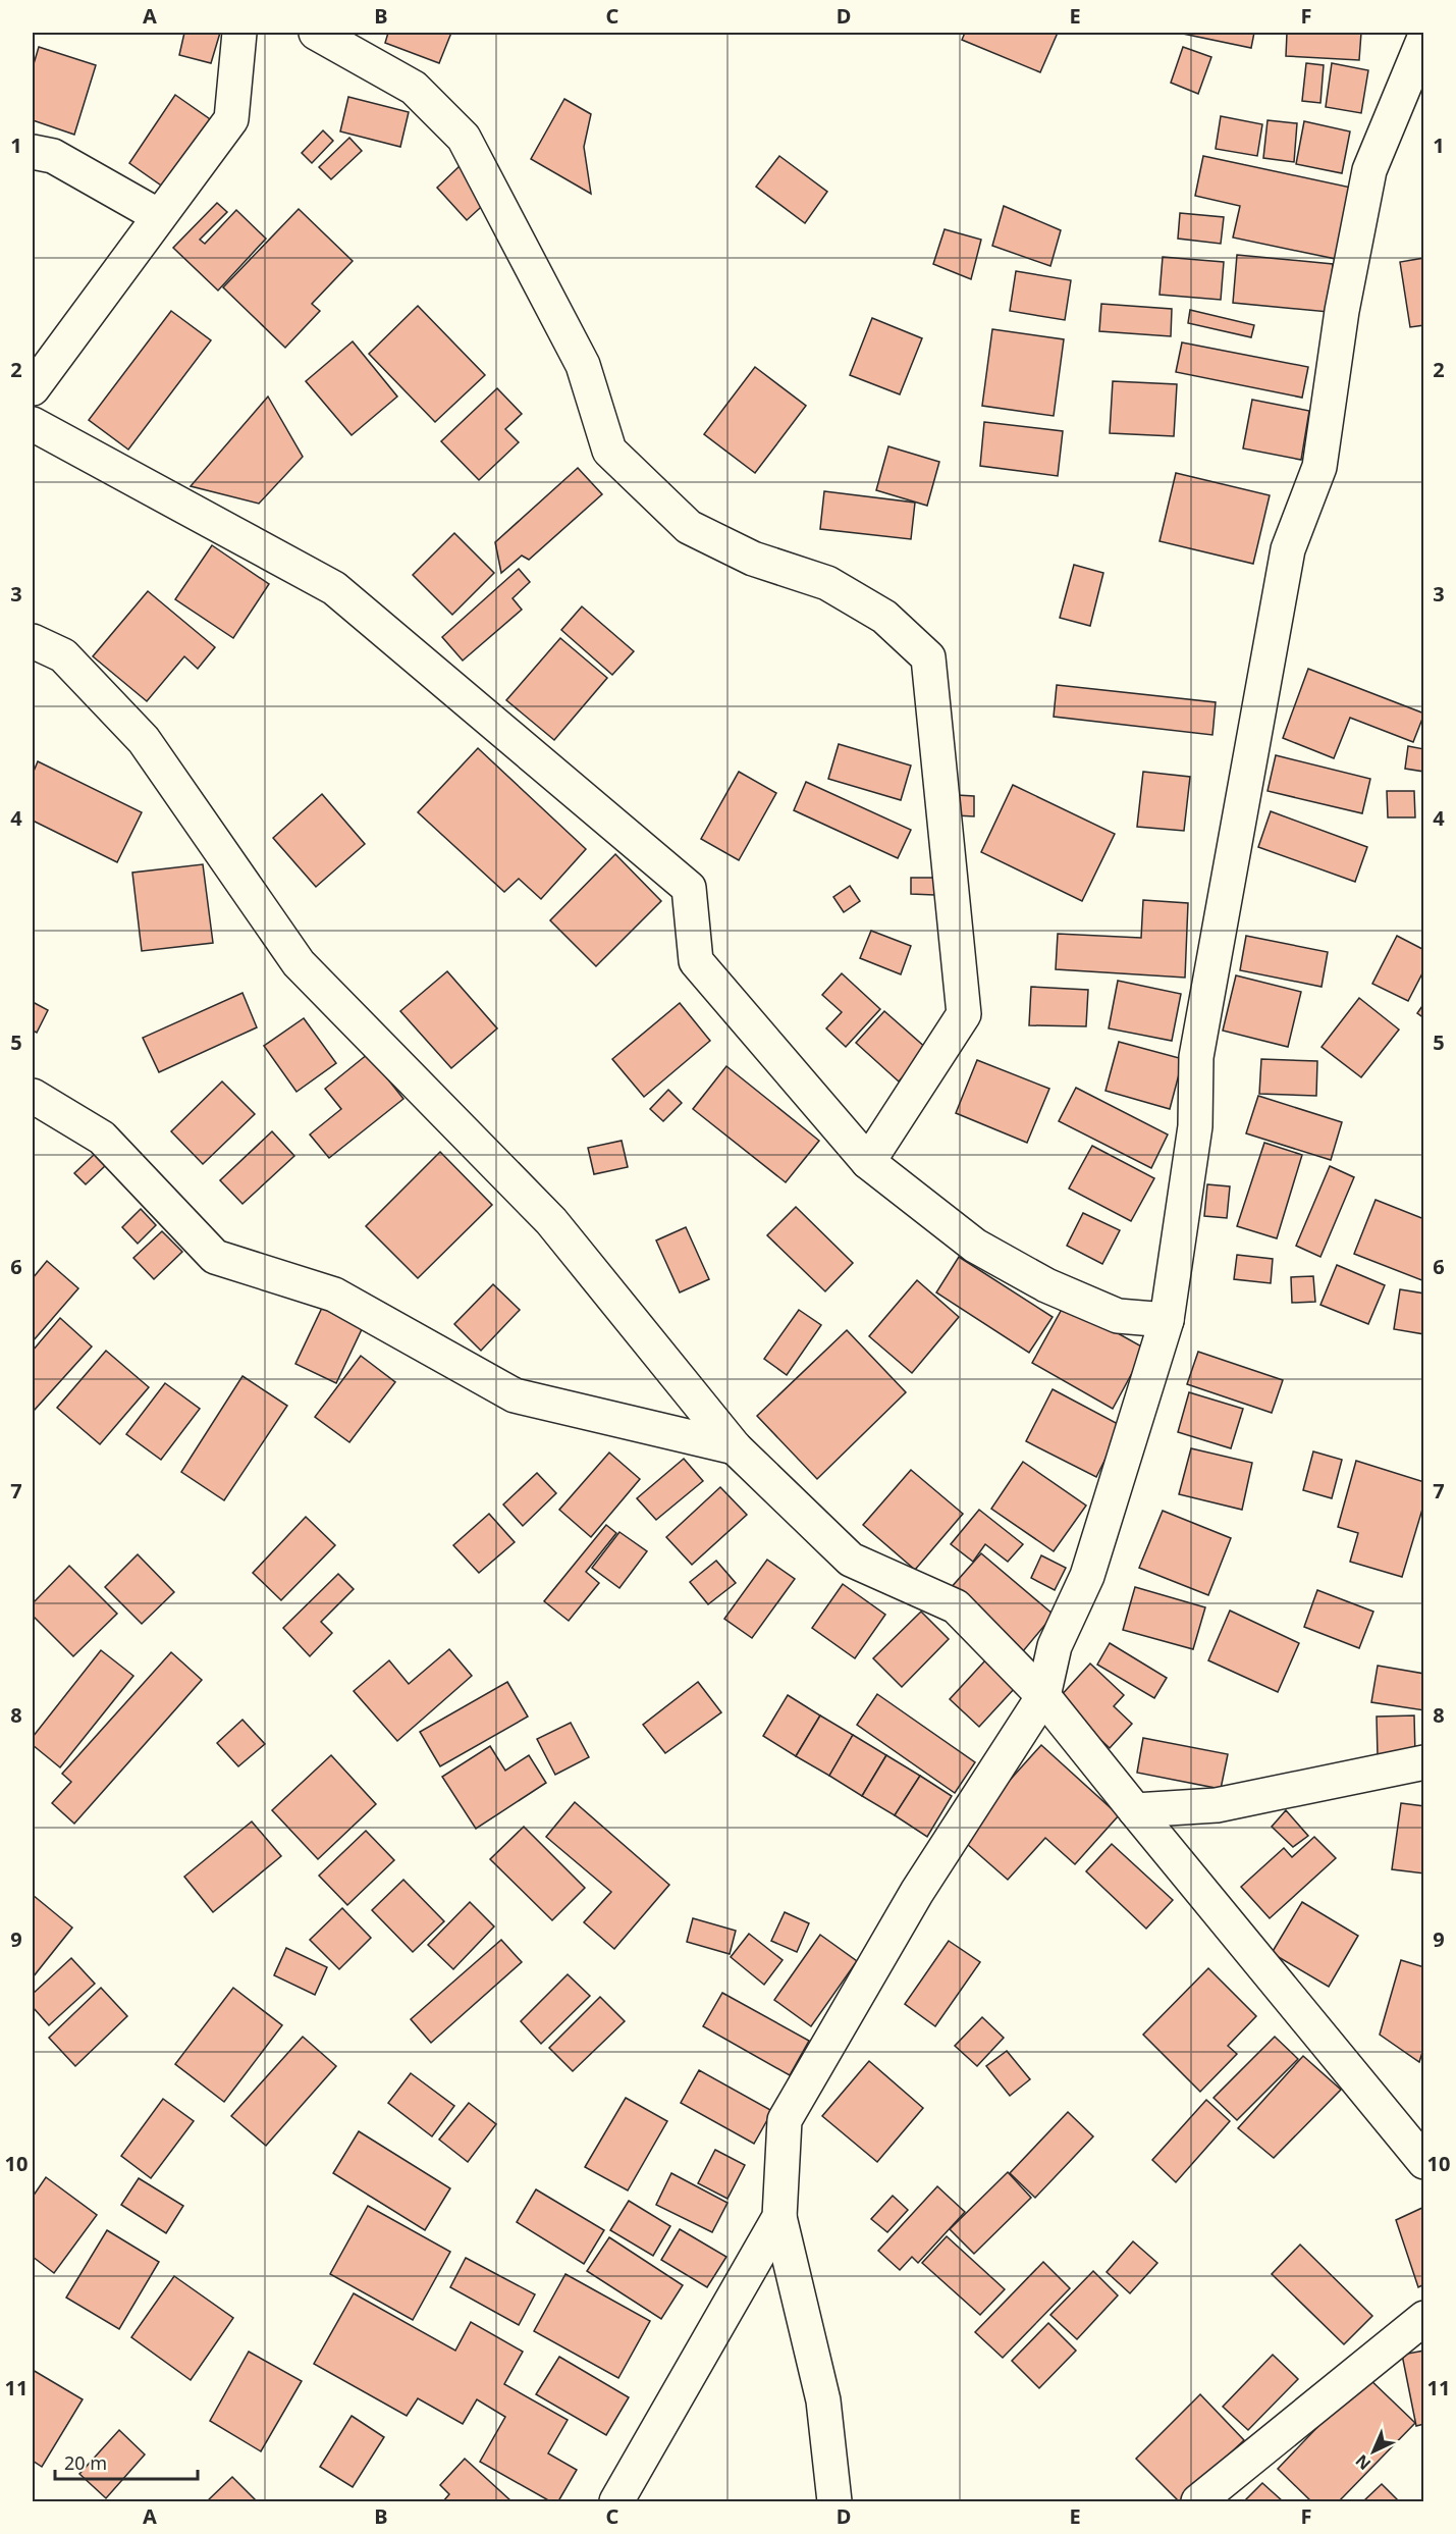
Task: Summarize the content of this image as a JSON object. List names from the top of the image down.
{
  "scale_bar": "20 m",
  "north": "bottom left",
  "grid": {
    "columns": [
      "A",
      "B",
      "C",
      "D",
      "E",
      "F"
    ],
    "rows": [
      "1",
      "2",
      "3",
      "4",
      "5",
      "6",
      "7",
      "8",
      "9",
      "10",
      "11"
    ]
  }
}
